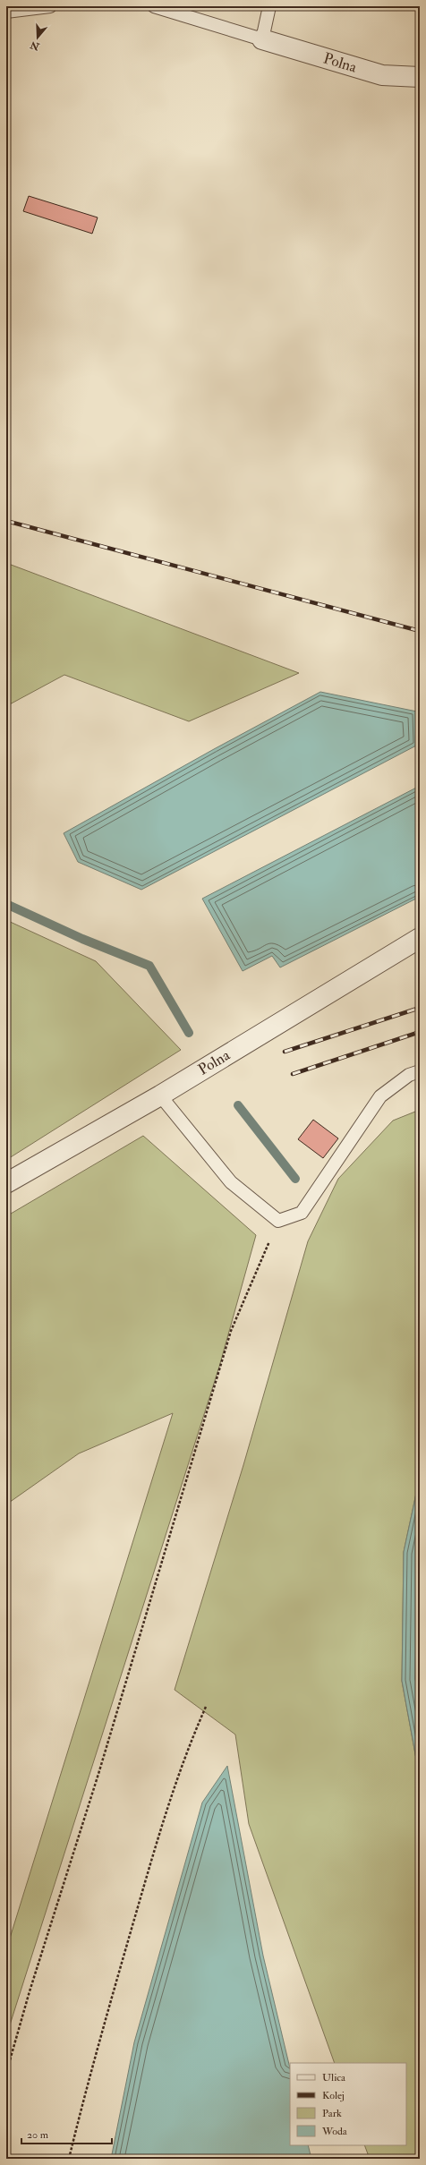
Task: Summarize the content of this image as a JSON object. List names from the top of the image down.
{
  "streets": {
    "street": ["Polna"]
  },
  "legend": [
    "Ulica",
    "Kolej",
    "Park",
    "Woda"
  ],
  "scale_bar": "20 m",
  "north": "bottom"
}
